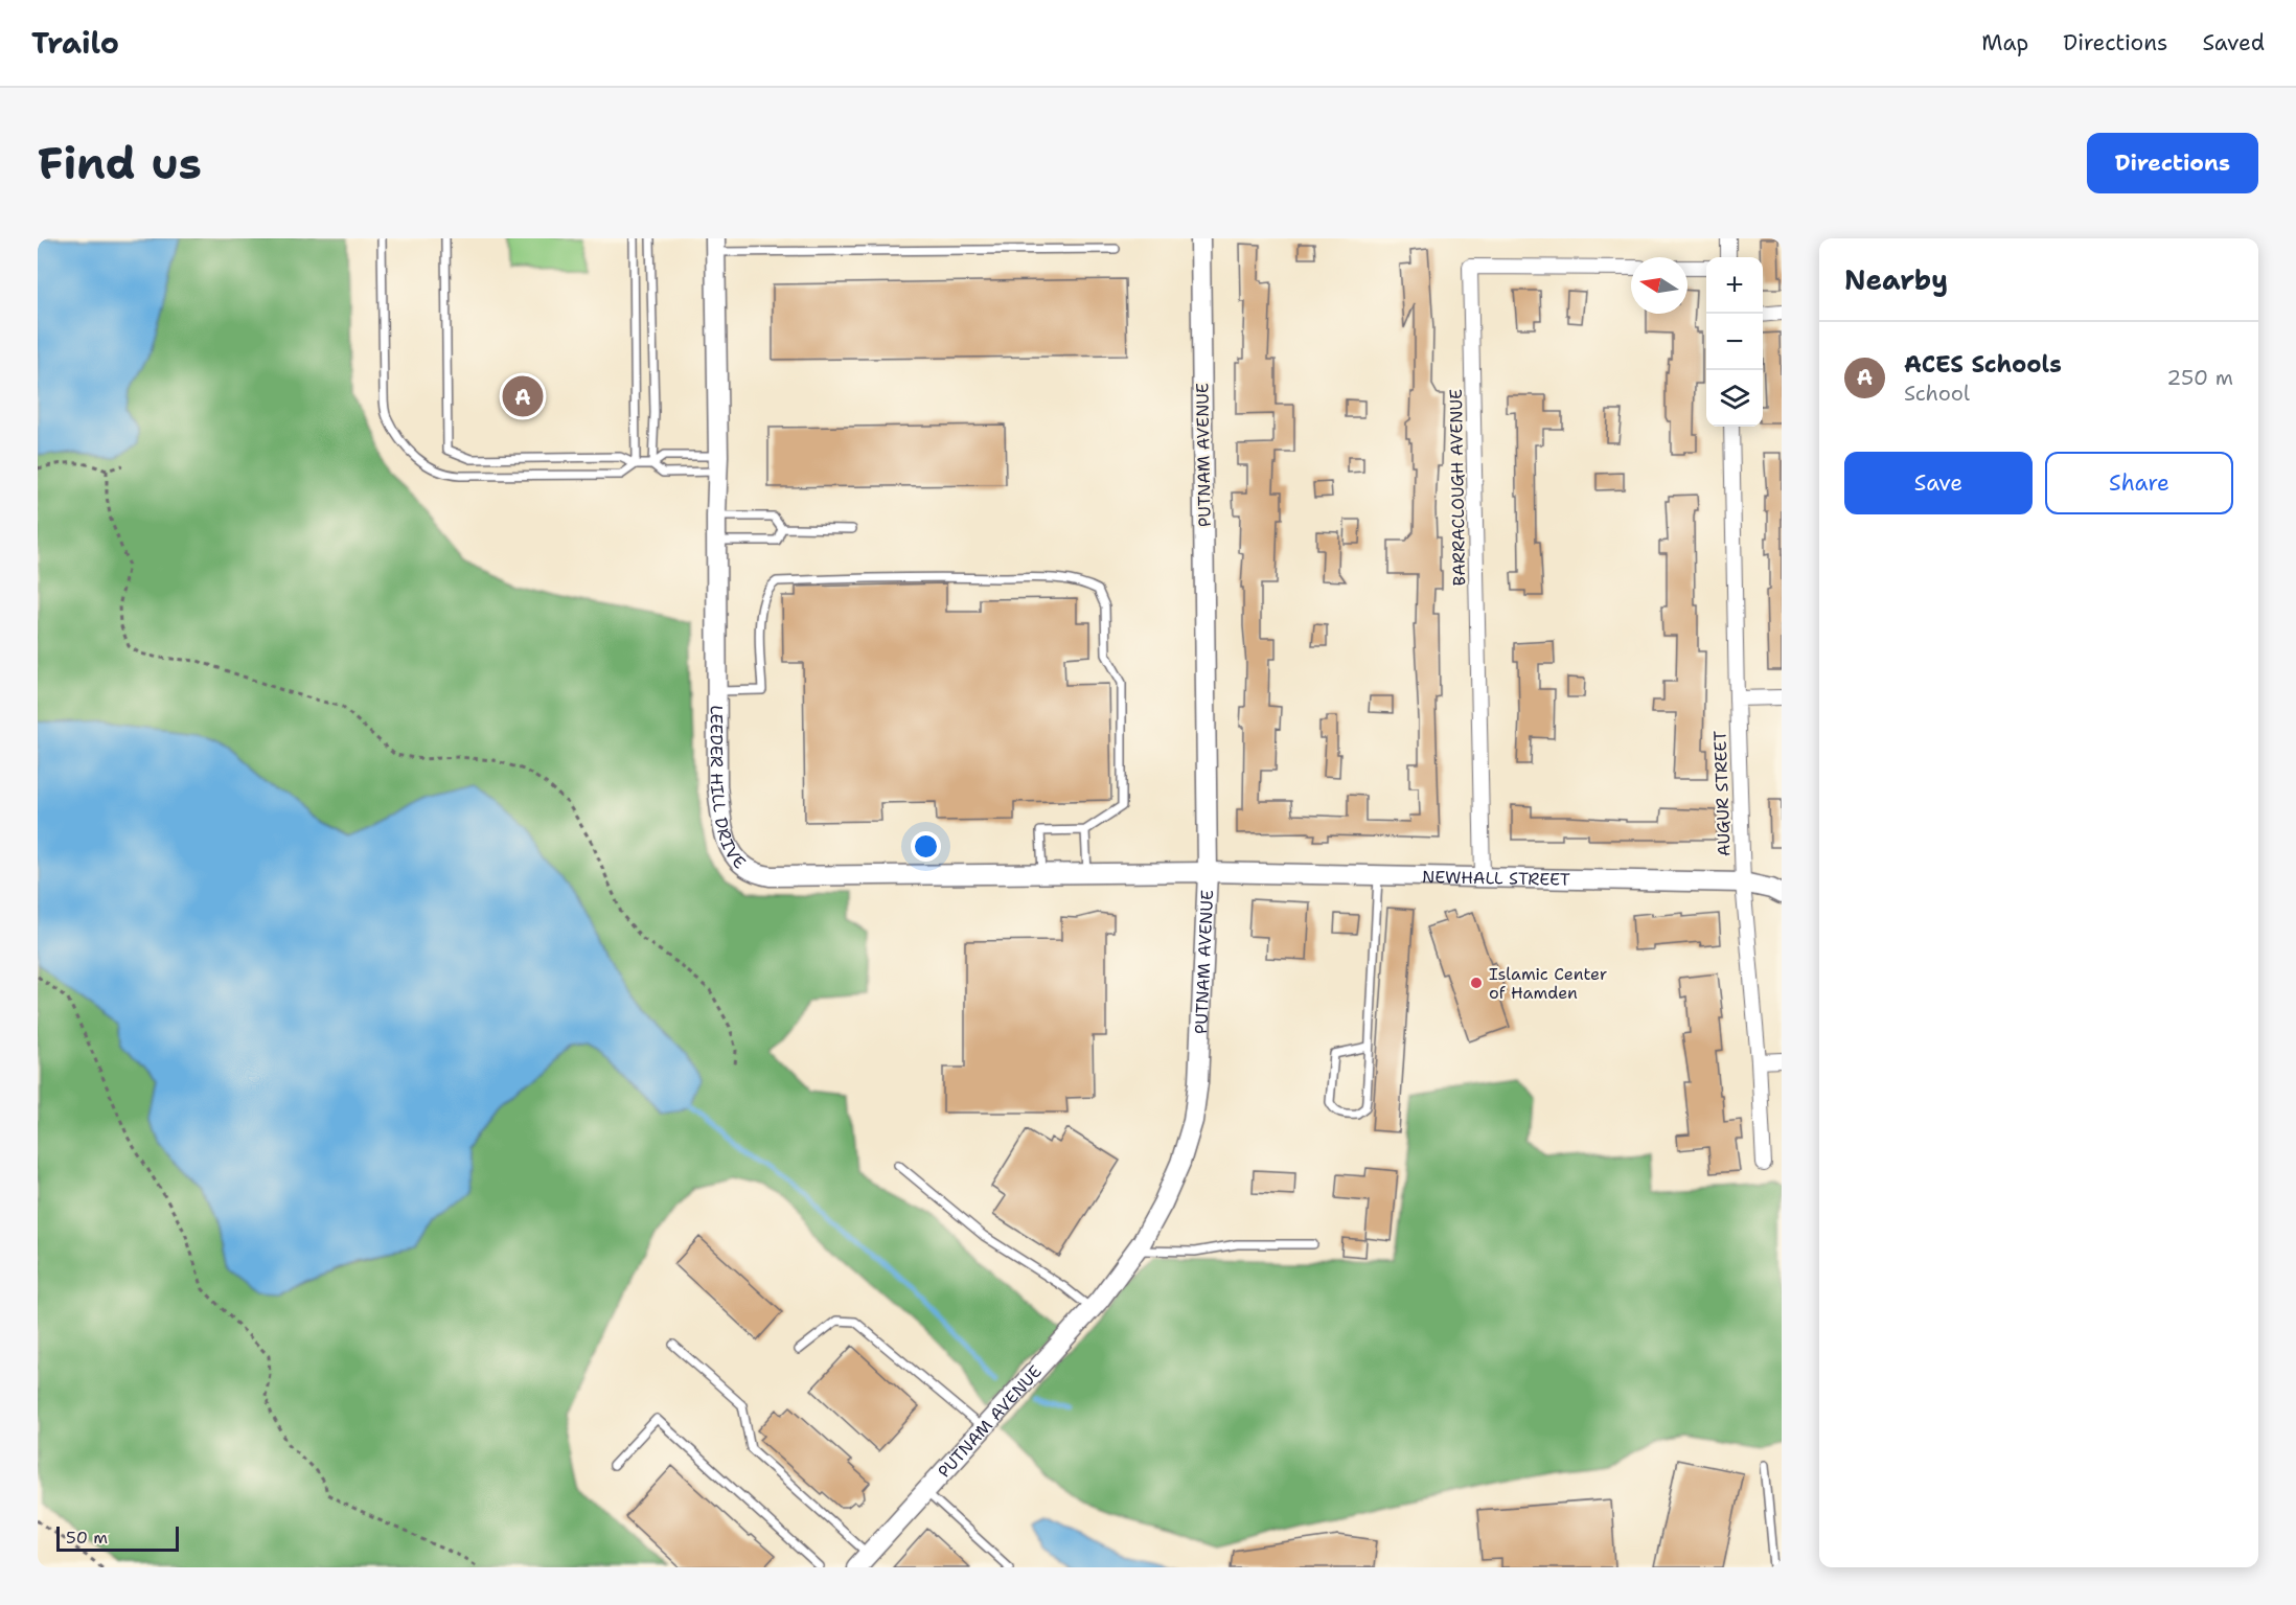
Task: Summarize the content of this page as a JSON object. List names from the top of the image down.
{
  "streets": {
    "street": [
      "PUTNAM AVENUE",
      "BARRACLOUGH AVENUE",
      "LEEDER HILL DRIVE",
      "AUGUR STREET",
      "NEWHALL STREET"
    ]
  },
  "crossings": [
    ["PUTNAM AVENUE", "LEEDER HILL DRIVE"],
    ["PUTNAM AVENUE", "NEWHALL STREET"],
    ["BARRACLOUGH AVENUE", "NEWHALL STREET"],
    ["LEEDER HILL DRIVE", "NEWHALL STREET"],
    ["AUGUR STREET", "NEWHALL STREET"]
  ],
  "places": ["Islamic Center of Hamden"],
  "scale_bar": "50 m",
  "north": "left",
  "page": {
    "header": "Trailo",
    "nav": ["Map", "Directions", "Saved"],
    "buttons": [
      "Directions",
      ["Save", "Share"]
    ],
    "title": "Find us",
    "heading": "Nearby",
    "map_buttons": ["+", "−"],
    "list": [
      {
        "mark": "A",
        "name": "ACES Schools",
        "note": "School",
        "value": "250 m"
      }
    ],
    "pins": "A",
    "scale": "50 m"
  }
}
